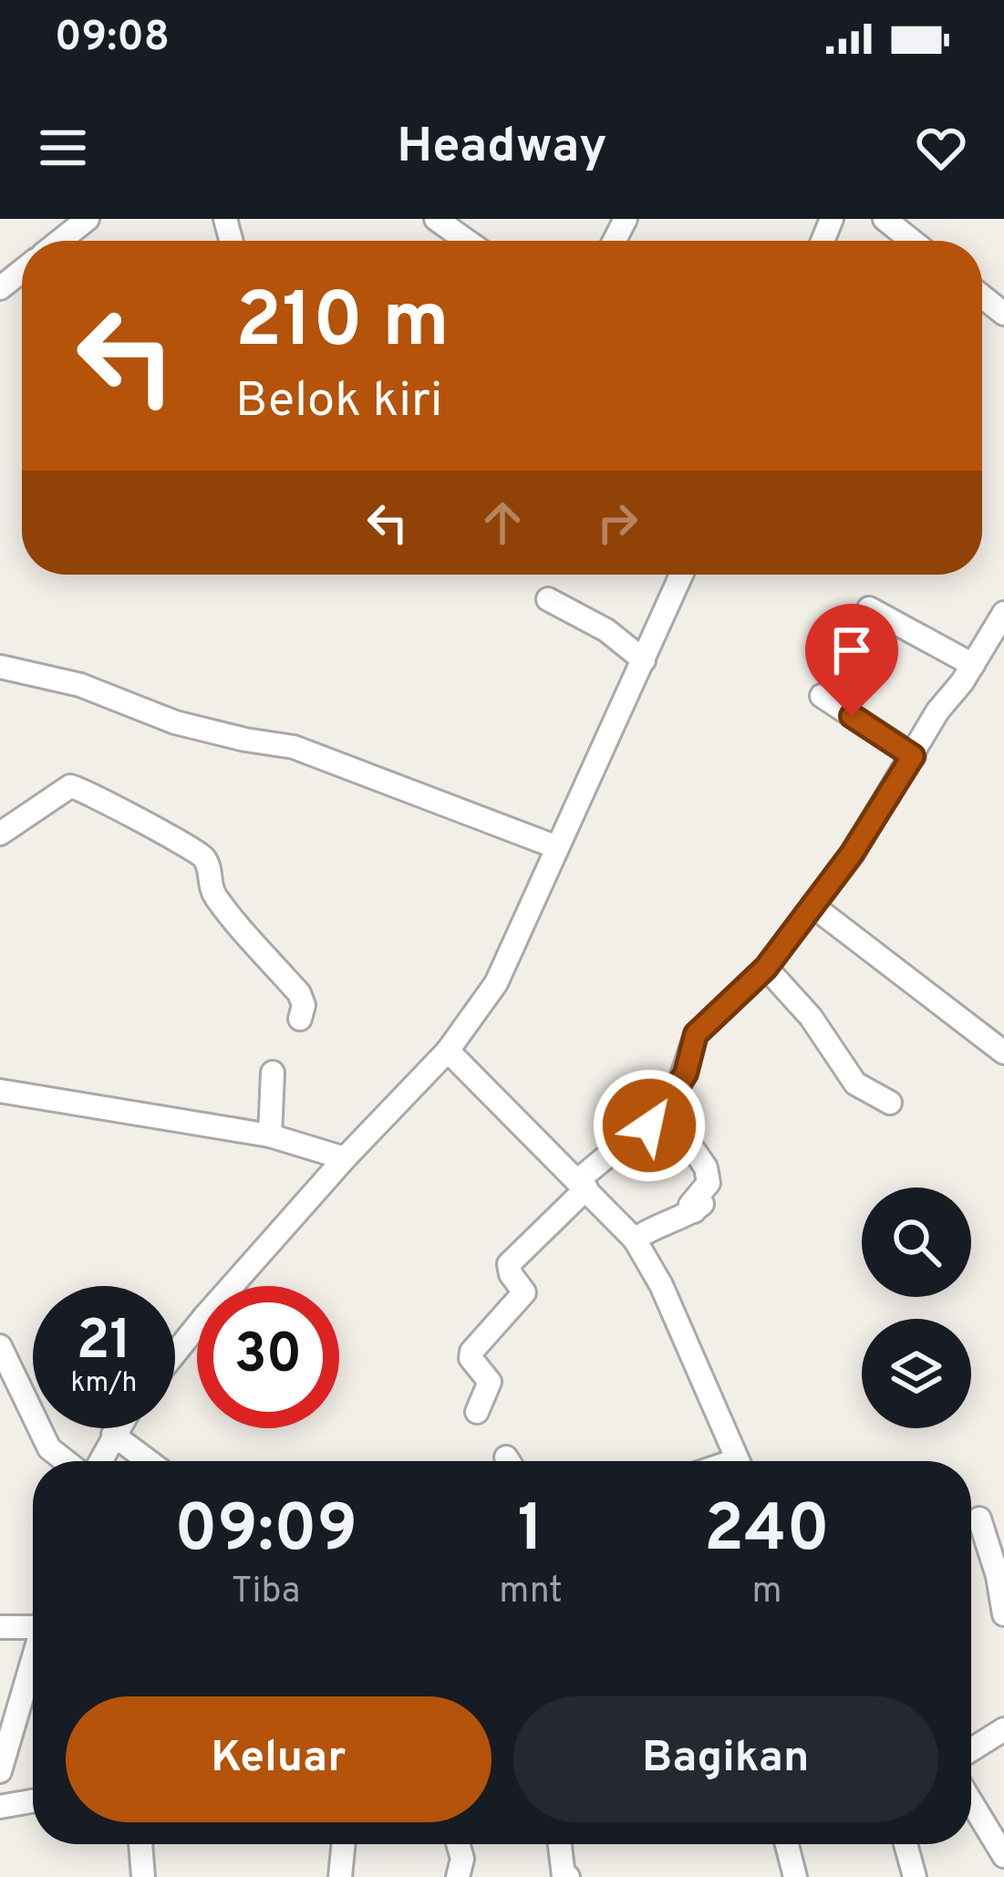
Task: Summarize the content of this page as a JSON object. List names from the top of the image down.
{
  "page": {
    "status": "09:08",
    "header": "Headway",
    "turn": ["210 m", "Belok kiri"],
    "speed": "21 km/h",
    "limit": "30",
    "eta": [
      "09:09",
      "Tiba",
      "1",
      "mnt",
      "240",
      "m"
    ],
    "buttons": ["Keluar", "Bagikan"]
  }
}
